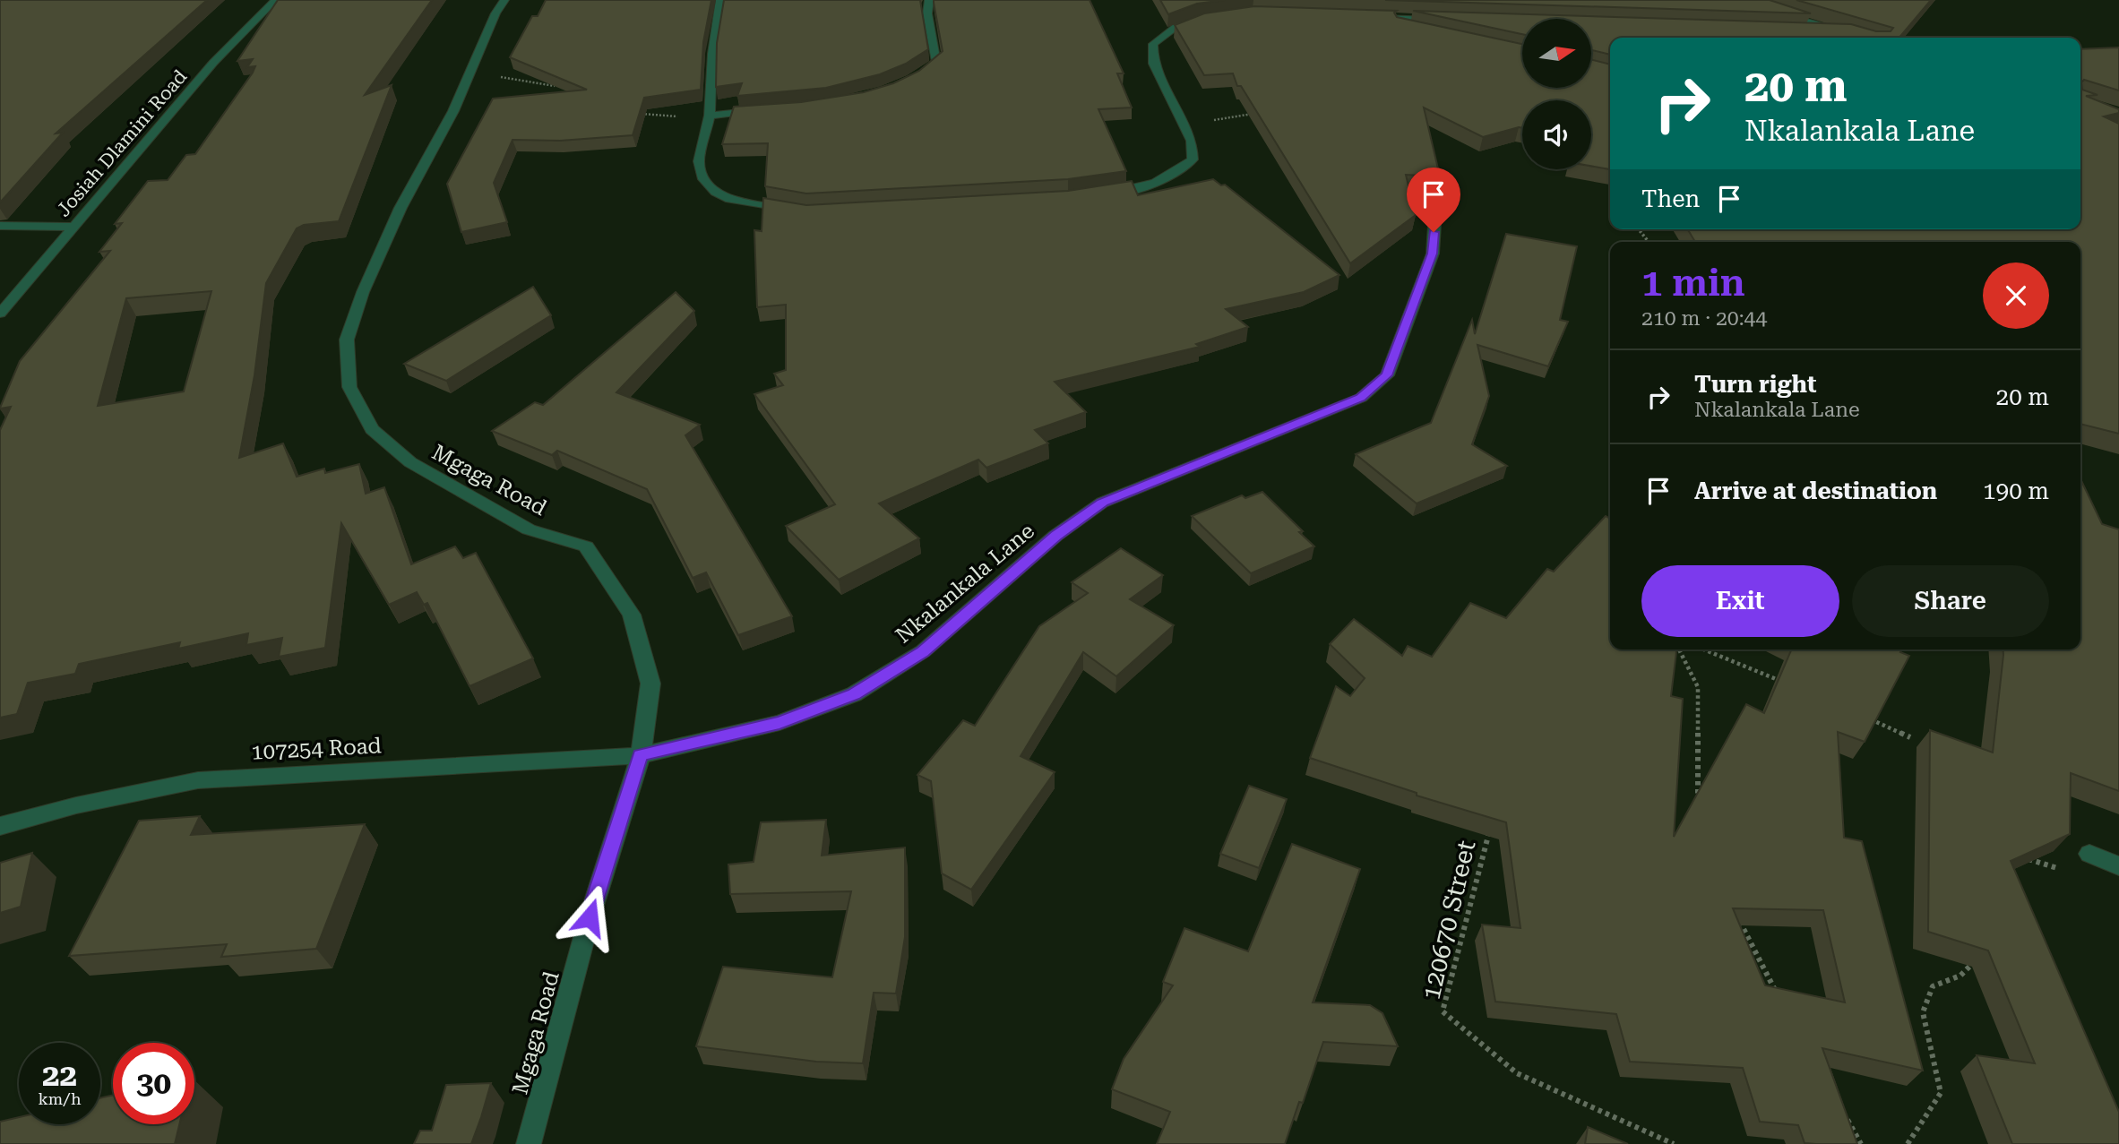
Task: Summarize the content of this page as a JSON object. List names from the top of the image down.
{
  "streets": {
    "street": [
      "Josiah Dlamini Road",
      "Mgaga Road",
      "Nkalankala Lane",
      "107254 Road"
    ],
    "path": ["120670 Street"]
  },
  "crossings": [
    ["Mgaga Road", "Nkalankala Lane"],
    ["Mgaga Road", "107254 Road"],
    ["Nkalankala Lane", "107254 Road"]
  ],
  "north": "right",
  "page": {
    "turn": ["20 m", "Nkalankala Lane"],
    "then": "Then",
    "heading": ["1 min", "210 m · 20:44"],
    "list": [
      {
        "name": "Turn right",
        "note": "Nkalankala Lane",
        "value": "20 m"
      },
      {
        "name": "Arrive at destination",
        "value": "190 m"
      }
    ],
    "buttons": ["Exit", "Share"],
    "speed": "22 km/h",
    "limit": "30"
  }
}
